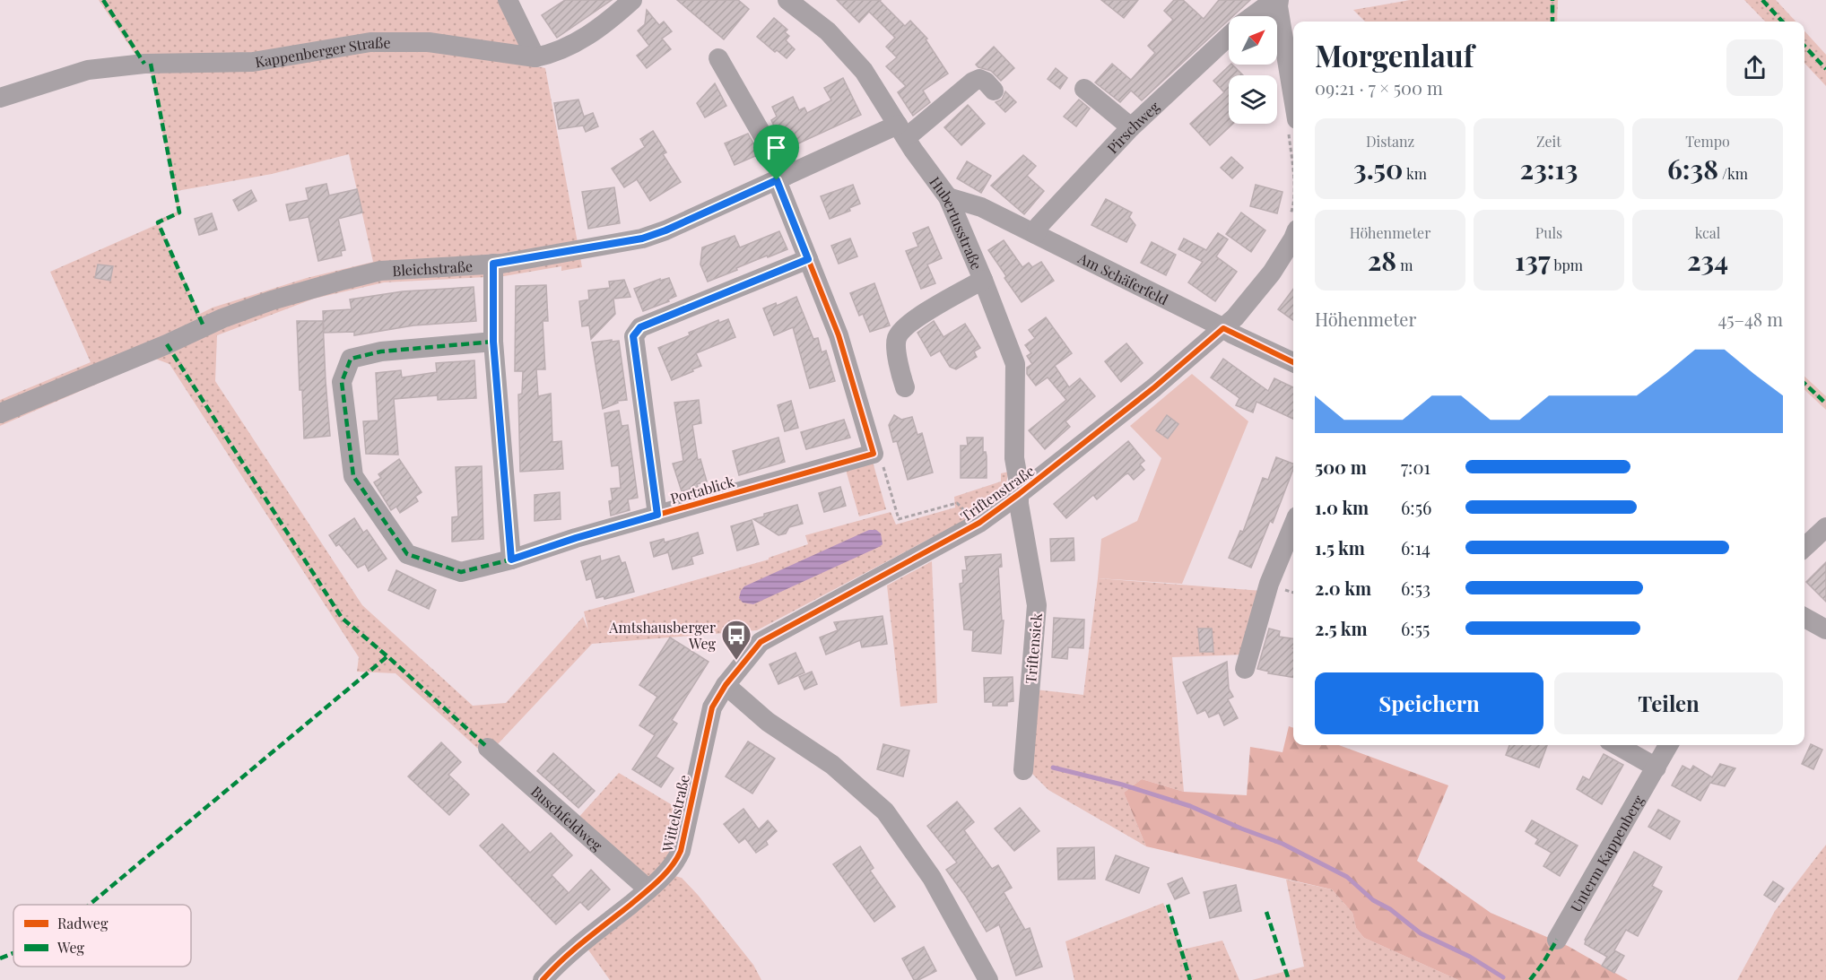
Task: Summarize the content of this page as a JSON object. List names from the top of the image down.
{
  "streets": {
    "street": [
      "Kappenberger Straße",
      "Pirschweg",
      "Hubertusstraße",
      "Bleichstraße",
      "Am Schäferfeld",
      "Portablick",
      "Triftenstraße",
      "Triftensiek",
      "Wittelstraße",
      "Buschfeldweg",
      "Unterm Kappenberg"
    ]
  },
  "crossings": [
    ["Pirschweg", "Am Schäferfeld"],
    ["Hubertusstraße", "Bleichstraße"],
    ["Hubertusstraße", "Am Schäferfeld"],
    ["Hubertusstraße", "Triftenstraße"],
    ["Hubertusstraße", "Triftensiek"],
    ["Am Schäferfeld", "Triftenstraße"],
    ["Triftenstraße", "Triftensiek"],
    ["Triftenstraße", "Wittelstraße"],
    ["Wittelstraße", "Buschfeldweg"]
  ],
  "places": {
    "bus stop": ["Amtshausberger Weg"]
  },
  "legend": ["Radweg", "Weg"],
  "north": "top right",
  "page": {
    "heading": ["Morgenlauf", "09:21 · 7 × 500 m"],
    "stats": [
      ["Distanz", "3.50 km"],
      ["Zeit", "23:13"],
      ["Tempo", "6:38 /km"],
      ["Höhenmeter", "28 m"],
      ["Puls", "137 bpm"],
      ["kcal", "234"]
    ],
    "chart": ["Höhenmeter", "45–48 m"],
    "list": [
      {
        "name": "500 m",
        "note": "7:01"
      },
      {
        "name": "1.0 km",
        "note": "6:56"
      },
      {
        "name": "1.5 km",
        "note": "6:14"
      },
      {
        "name": "2.0 km",
        "note": "6:53"
      },
      {
        "name": "2.5 km",
        "note": "6:55"
      }
    ],
    "buttons": ["Speichern", "Teilen"]
  }
}
